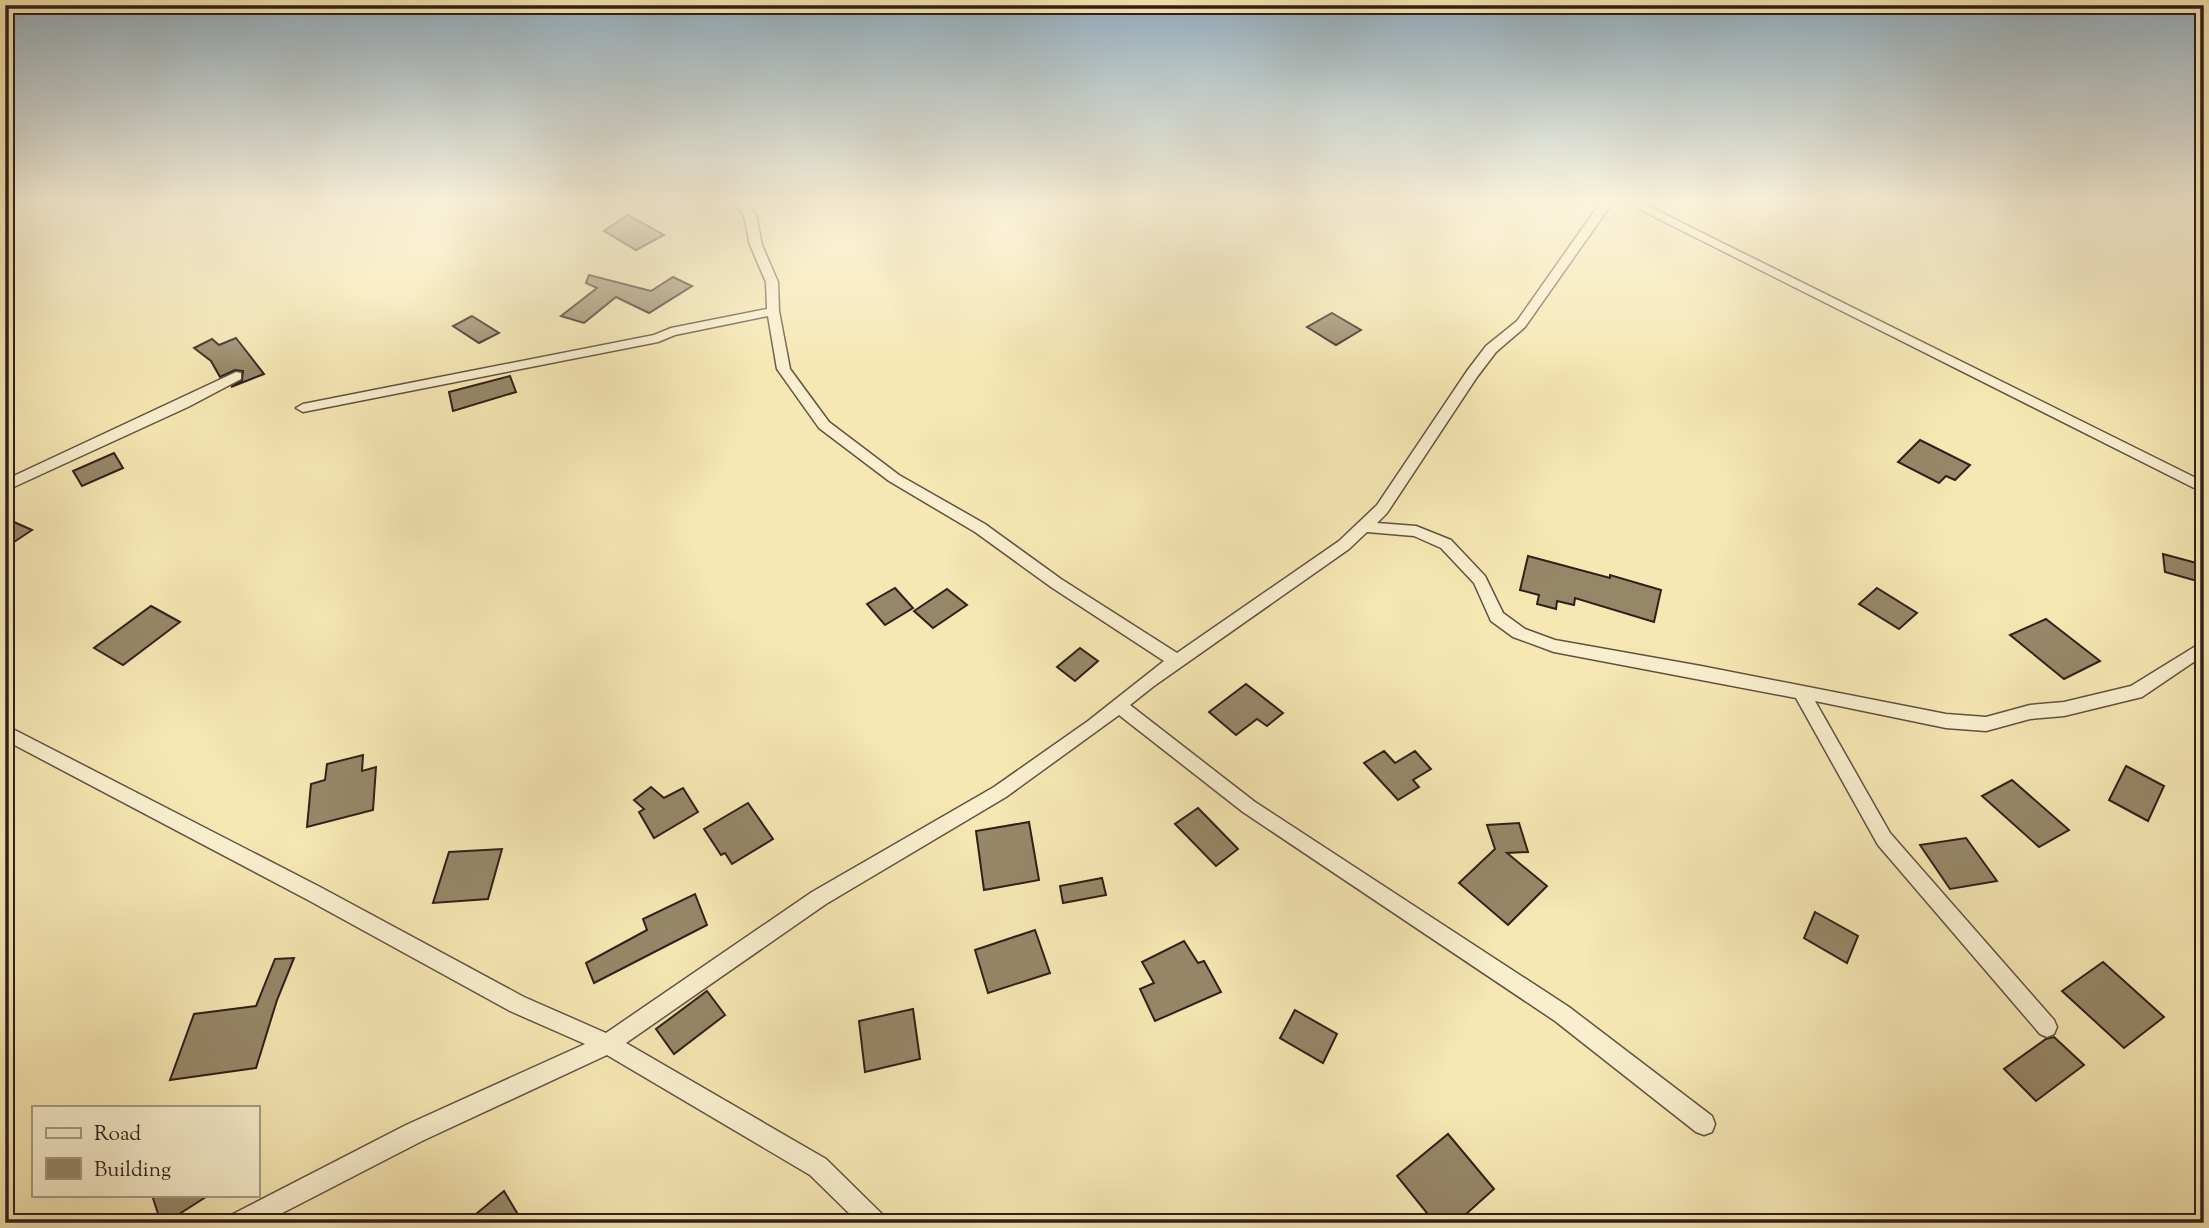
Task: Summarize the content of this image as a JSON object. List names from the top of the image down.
{
  "legend": ["Road", "Building"]
}
